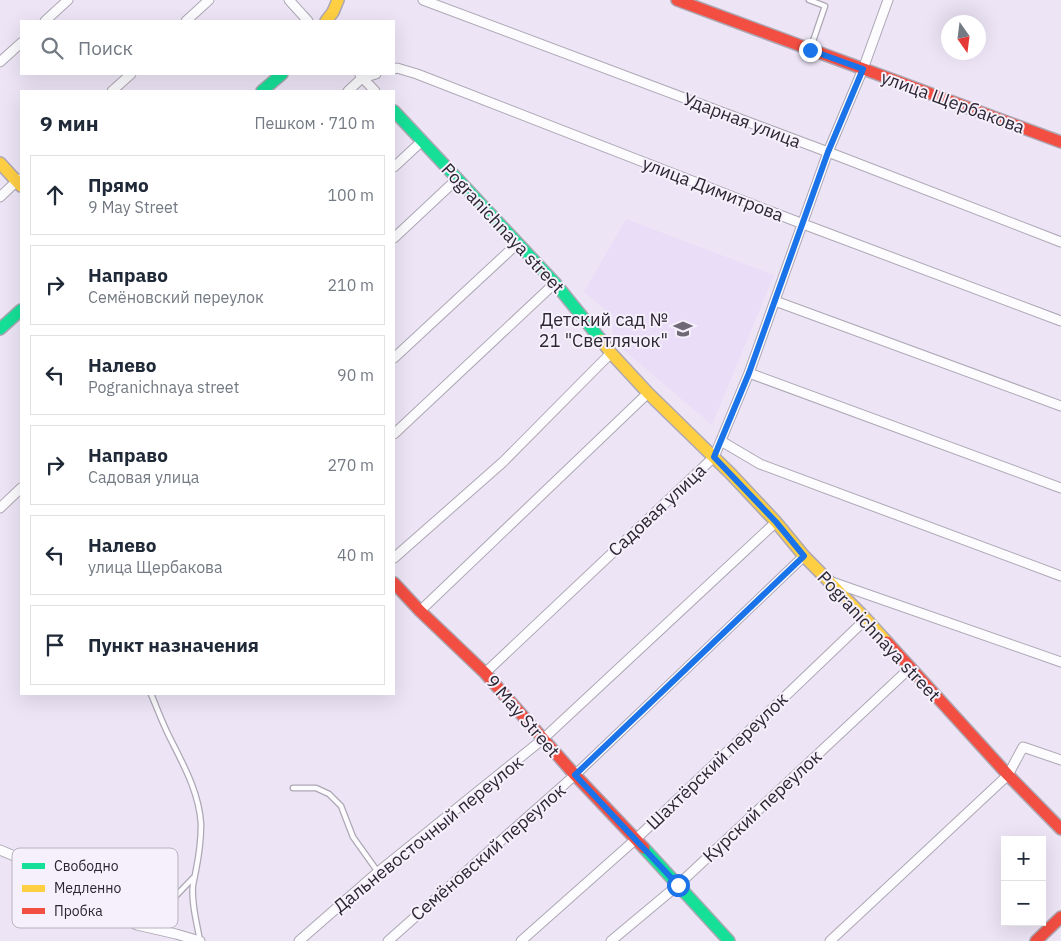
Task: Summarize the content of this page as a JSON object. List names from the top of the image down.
{
  "streets": {
    "street": [
      "улица Щербакова",
      "Ударная улица",
      "улица Димитрова",
      "Pogranichnaya street",
      "Садовая улица",
      "9 May Street",
      "Шахтёрский переулок",
      "Курский переулок",
      "Дальневосточный переулок",
      "Семёновский переулок"
    ]
  },
  "crossings": [
    ["улица Щербакова", "Садовая улица"],
    ["Ударная улица", "Садовая улица"],
    ["улица Димитрова", "Садовая улица"],
    ["Pogranichnaya street", "Садовая улица"],
    ["Pogranichnaya street", "Шахтёрский переулок"],
    ["Pogranichnaya street", "Курский переулок"],
    ["Pogranichnaya street", "Дальневосточный переулок"],
    ["Pogranichnaya street", "Семёновский переулок"],
    ["Садовая улица", "9 May Street"],
    ["9 May Street", "Шахтёрский переулок"],
    ["9 May Street", "Курский переулок"],
    ["9 May Street", "Дальневосточный переулок"],
    ["9 May Street", "Семёновский переулок"]
  ],
  "places": {
    "school or university": ["Детский сад № 21 \"Светлячок\""]
  },
  "legend": ["Свободно", "Медленно", "Пробка"],
  "north": "bottom",
  "page": {
    "search": "Поиск",
    "heading": ["9 мин", "Пешком · 710 m"],
    "list": [
      ["Прямо", "9 May Street", "100 m"],
      ["Направо", "Семёновский переулок", "210 m"],
      ["Налево", "Pogranichnaya street", "90 m"],
      ["Направо", "Садовая улица", "270 m"],
      ["Налево", "улица Щербакова", "40 m"],
      "Пункт назначения"
    ],
    "map_buttons": ["+", "−"]
  }
}
